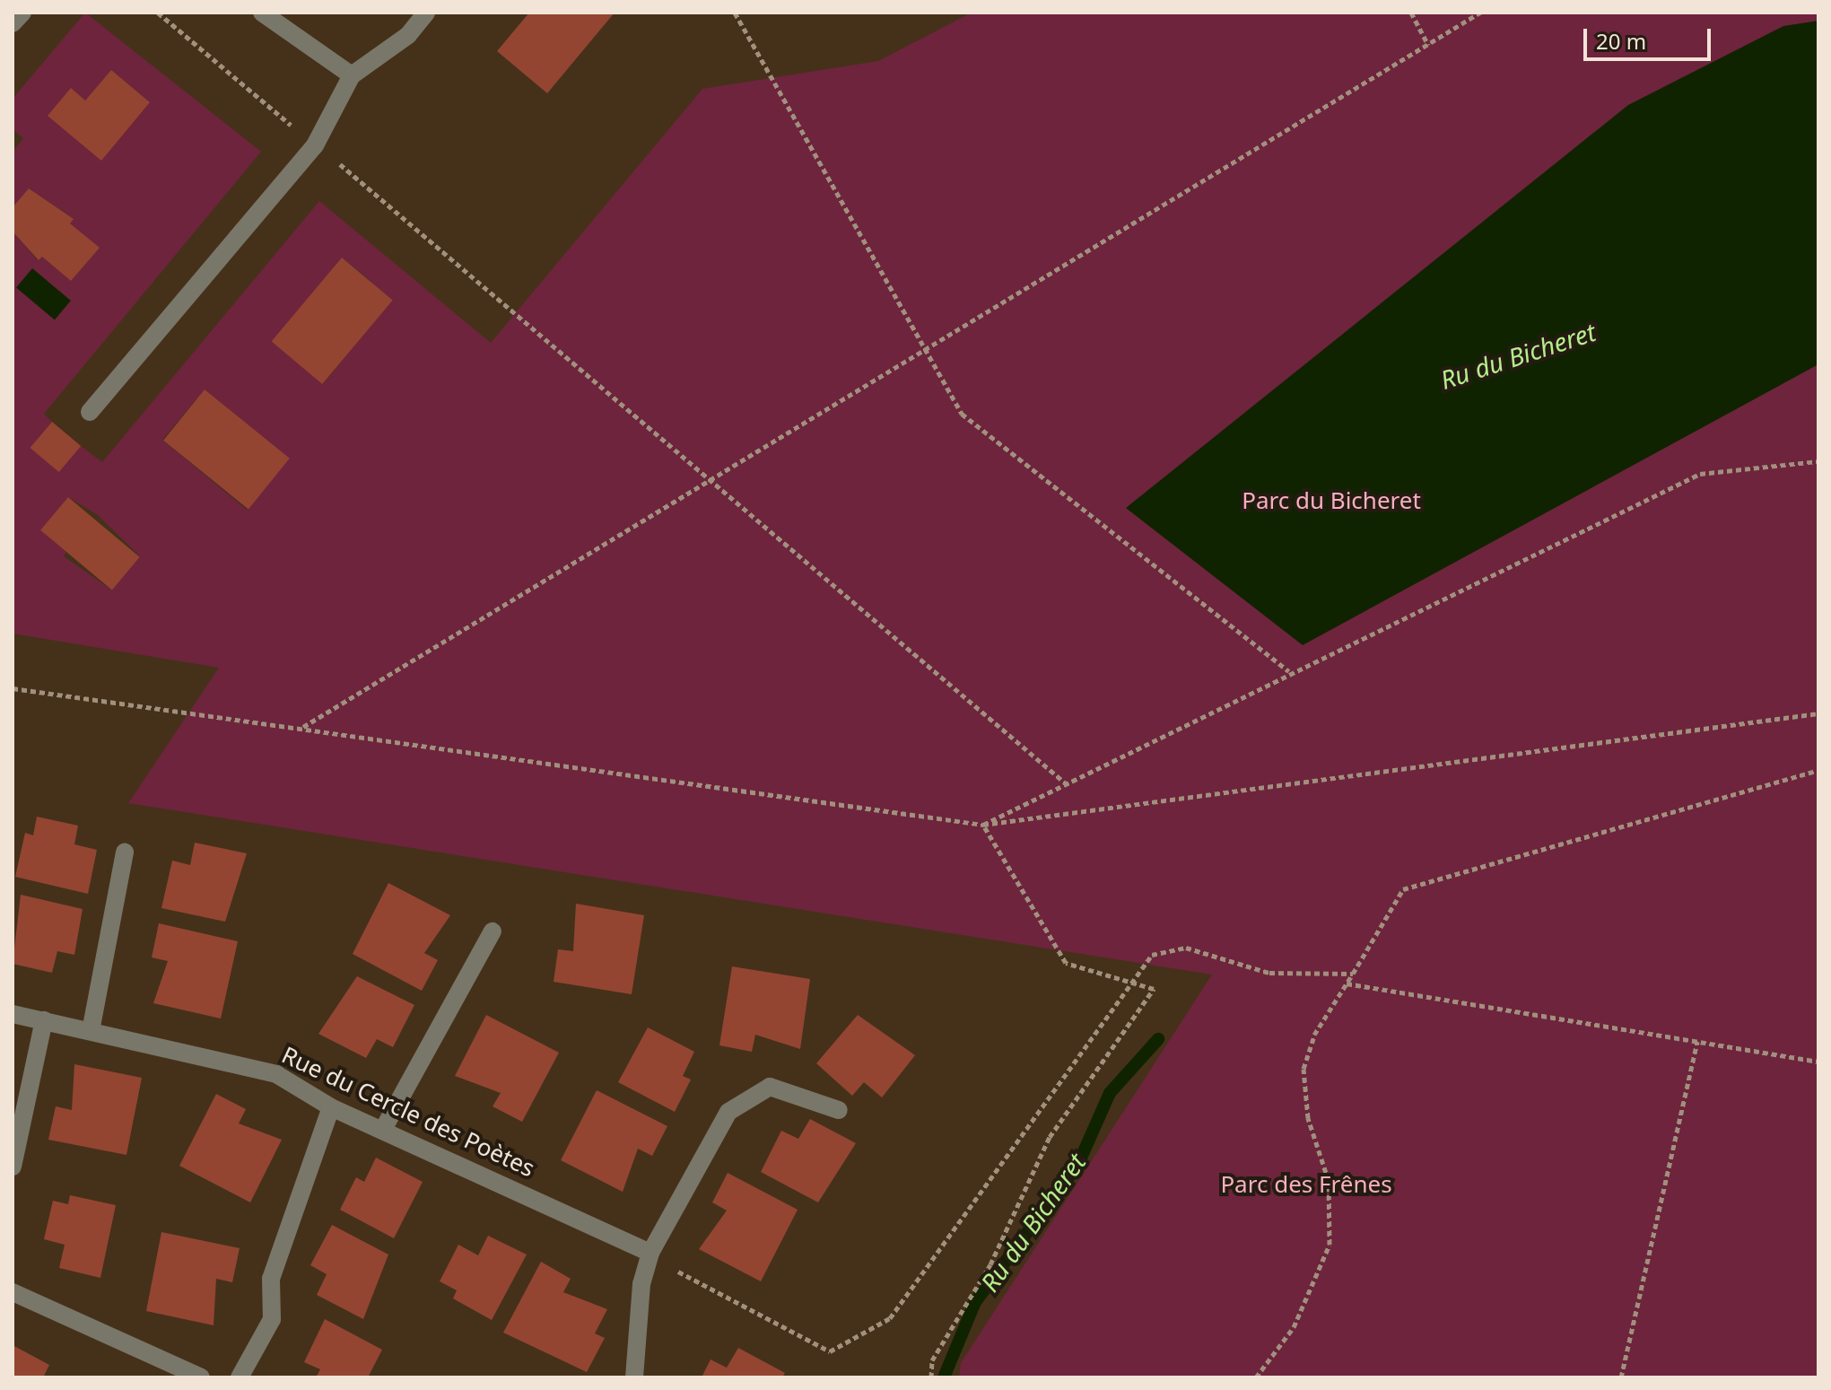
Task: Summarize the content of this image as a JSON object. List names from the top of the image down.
{
  "streets": {
    "street": ["Rue du Cercle des Poètes"]
  },
  "water": ["Ru du Bicheret"],
  "parks": ["Parc du Bicheret", "Parc des Frênes"],
  "scale_bar": "20 m"
}
